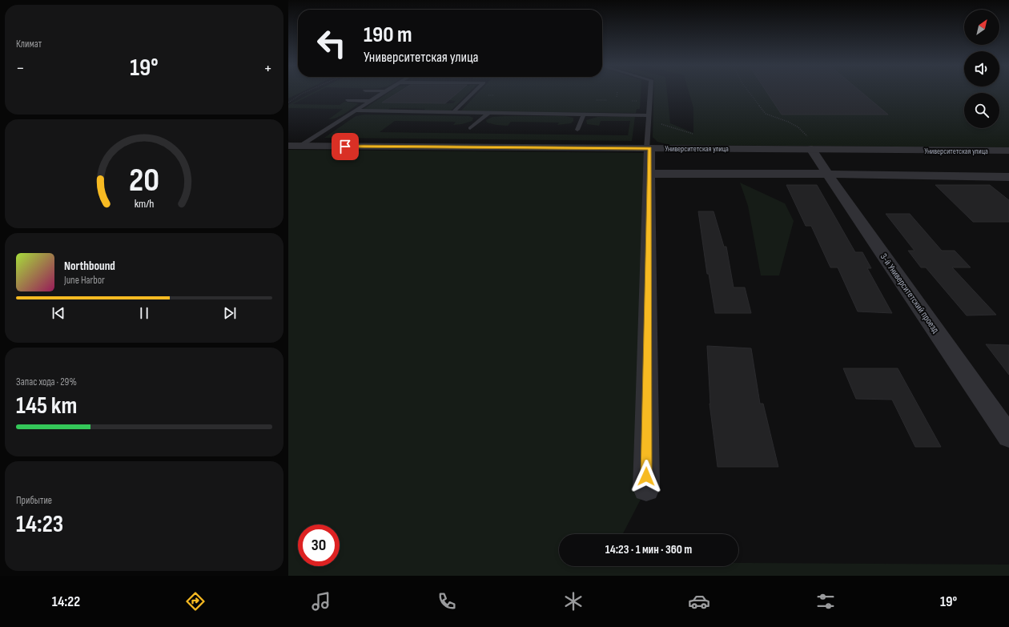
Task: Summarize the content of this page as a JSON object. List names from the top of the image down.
{
  "streets": {
    "street": ["Университетская улица", "3-й Университетский проезд"]
  },
  "crossings": [
    ["Университетская улица", "3-й Университетский проезд"]
  ],
  "north": "top right",
  "page": {
    "tile": [
      "Климат",
      ["Запас хода · 29%", "145 km"],
      ["Прибытие", "14:23"]
    ],
    "turn": ["190 m", "Университетская улица"],
    "heat": ["−", "19°", "+"],
    "song": ["Northbound", "June Harbor"],
    "limit": "30",
    "trip": "14:23 · 1 мин · 360 m",
    "tabs": ["14:22", "19°"],
    "gauge": ["20", "km/h"]
  }
}
